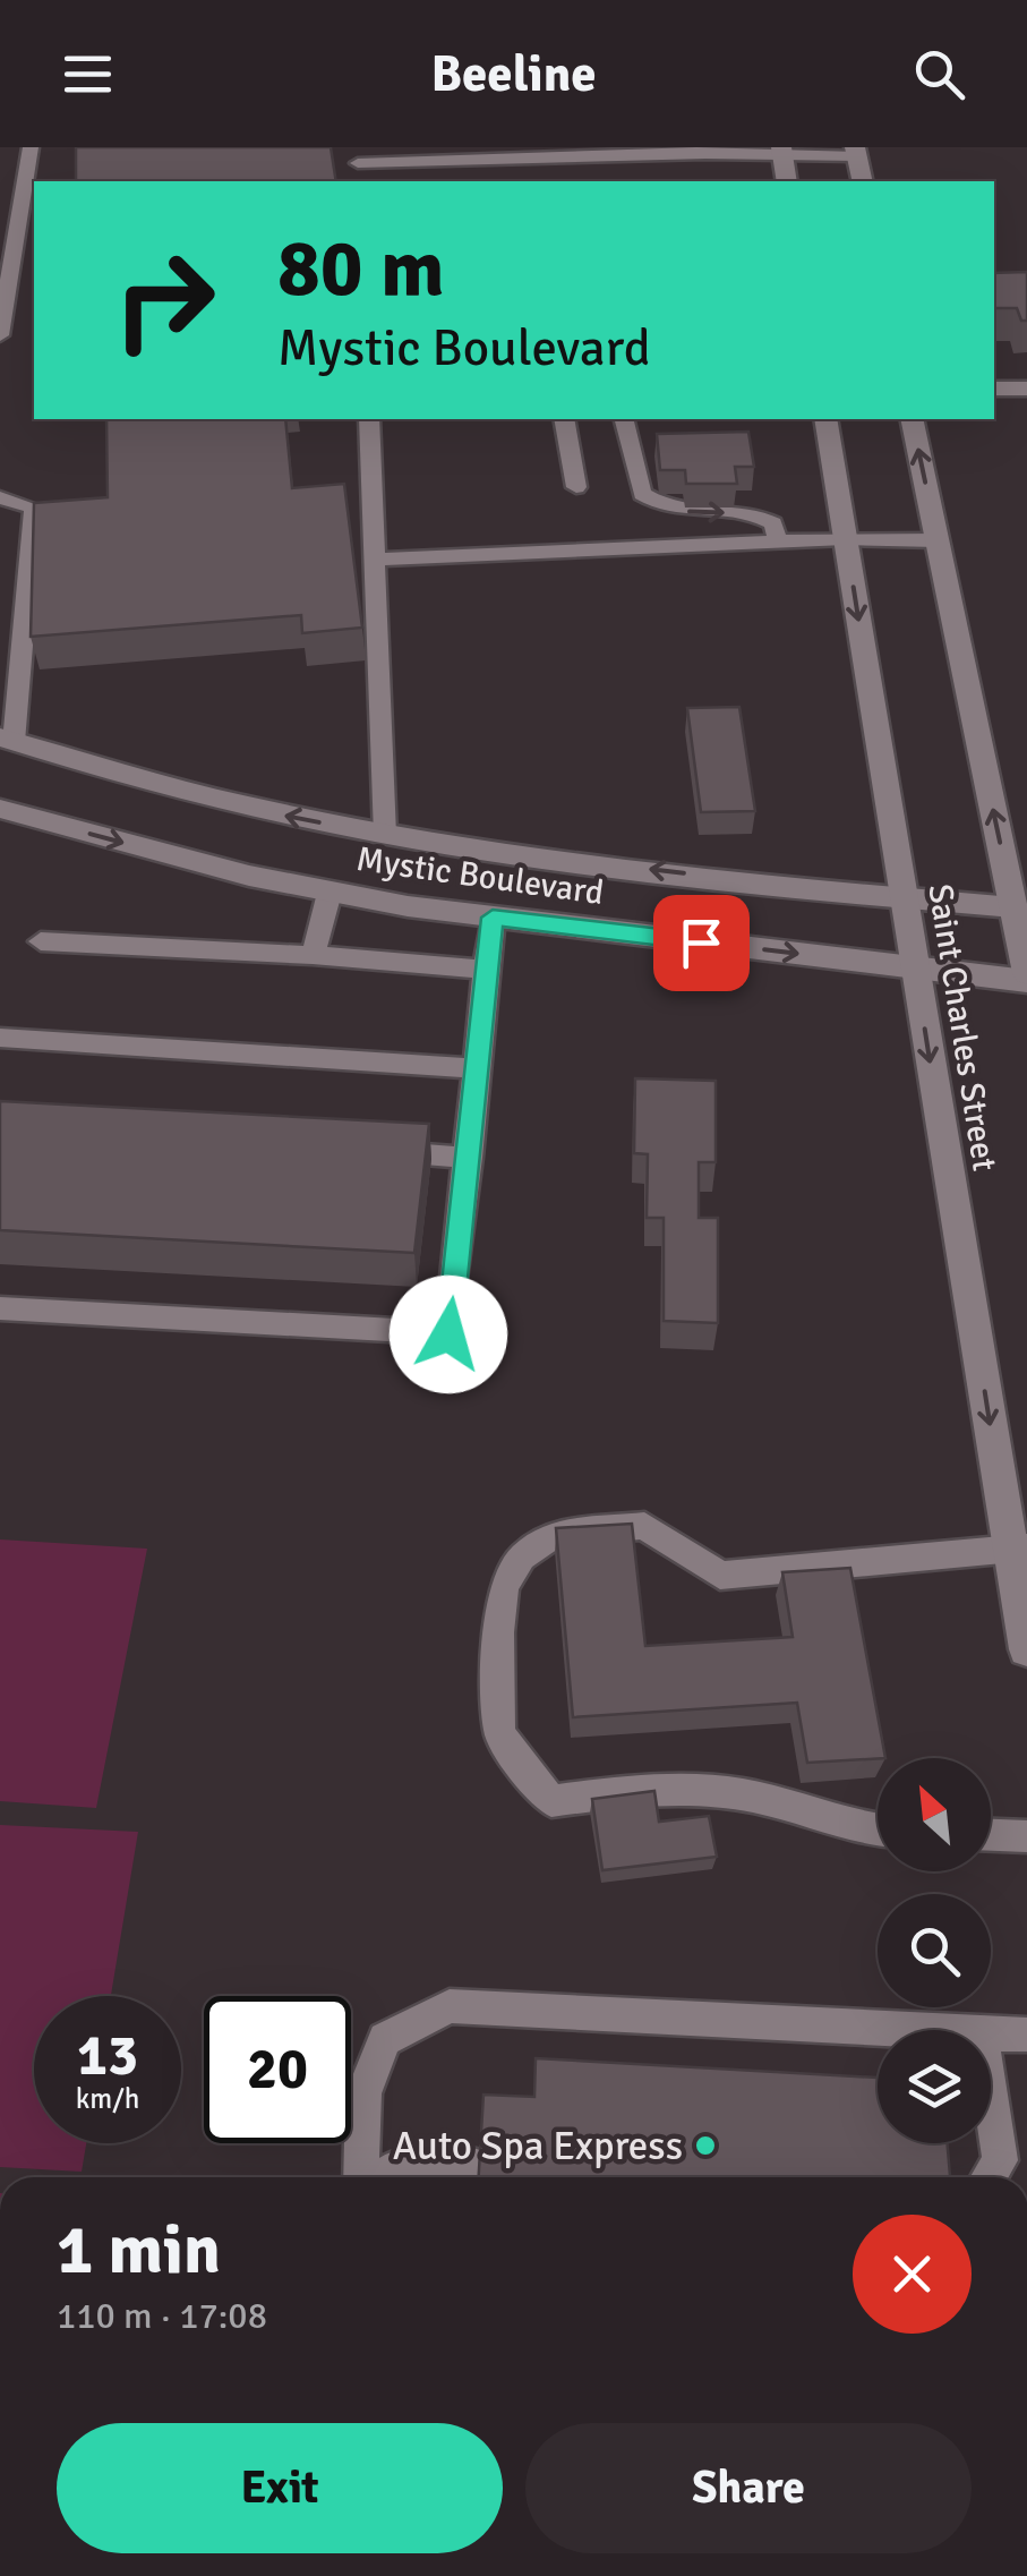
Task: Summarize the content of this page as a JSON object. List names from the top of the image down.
{
  "streets": {
    "street": ["Mystic Boulevard", "Saint Charles Street"]
  },
  "crossings": [
    ["Mystic Boulevard", "Saint Charles Street"]
  ],
  "places": ["Auto Spa Express"],
  "north": "top left",
  "page": {
    "header": "Beeline",
    "turn": ["80 m", "Mystic Boulevard"],
    "speed": "13 km/h",
    "limit": "20",
    "heading": ["1 min", "110 m · 17:08"],
    "buttons": ["Exit", "Share"]
  }
}
